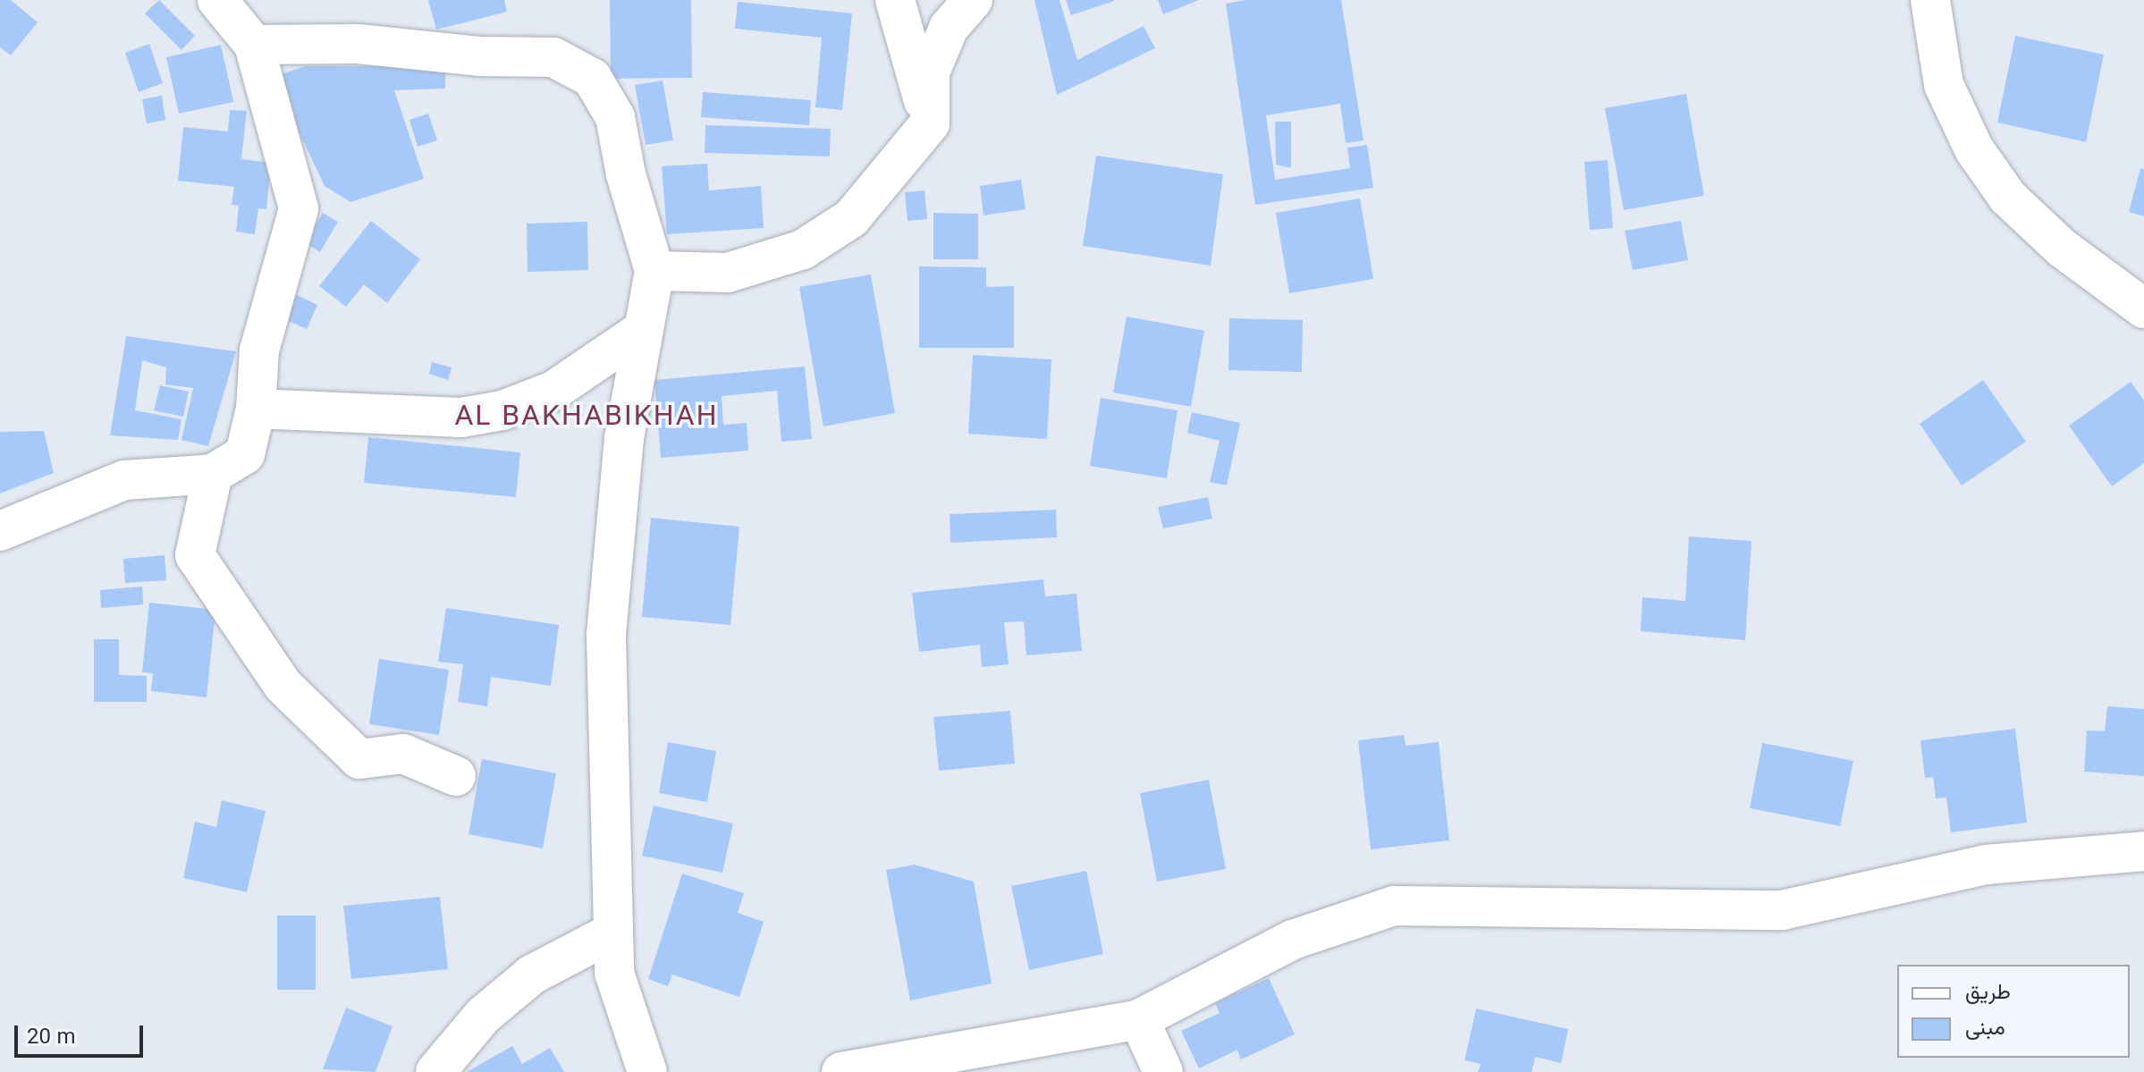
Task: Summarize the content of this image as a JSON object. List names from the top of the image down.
{
  "districts": ["AL BAKHABIKHAH"],
  "legend": ["طريق", "مبنى"],
  "scale_bar": "20 m"
}
